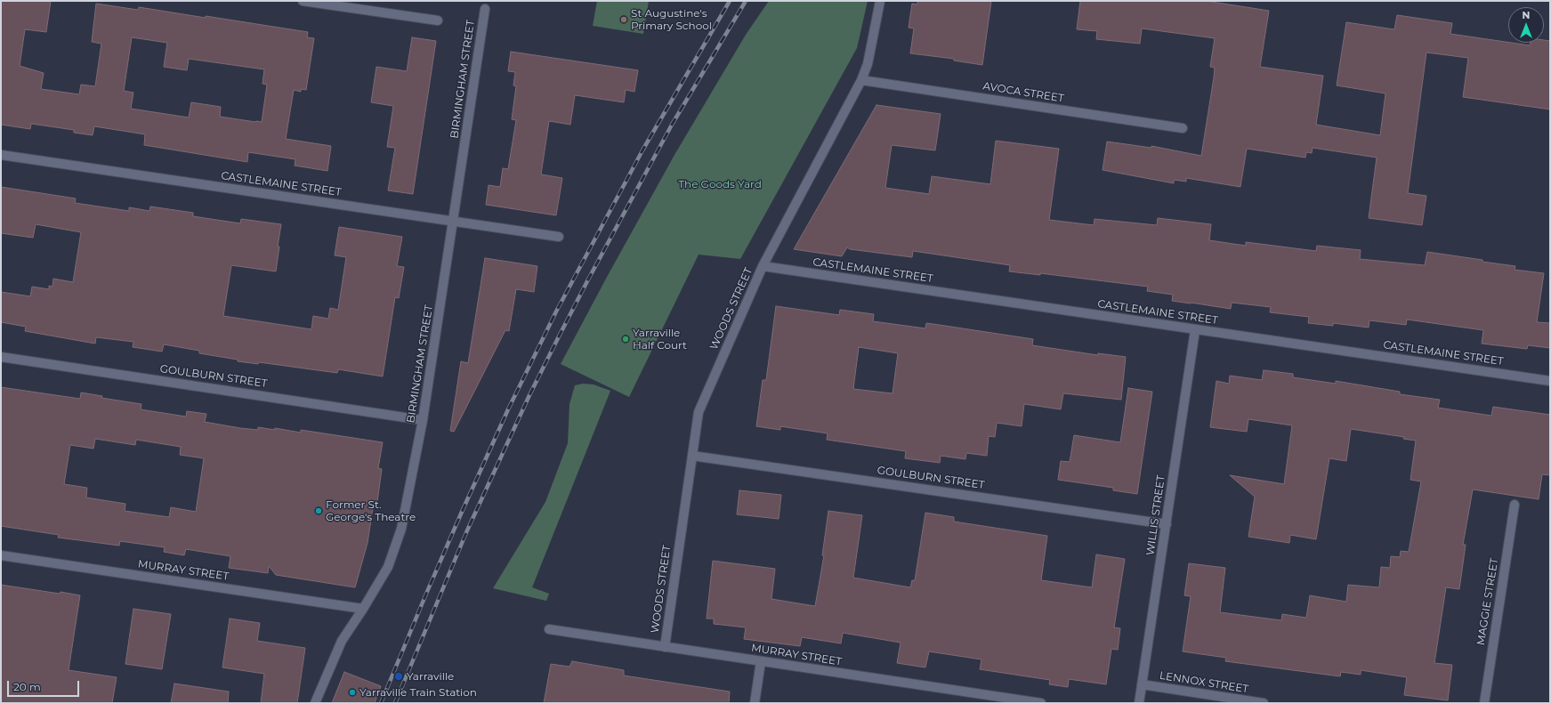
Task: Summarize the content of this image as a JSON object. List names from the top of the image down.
{
  "streets": {
    "street": [
      "BIRMINGHAM STREET",
      "AVOCA STREET",
      "CASTLEMAINE STREET",
      "WOODS STREET",
      "GOULBURN STREET",
      "WILLIS STREET",
      "MURRAY STREET",
      "MAGGIE STREET",
      "LENNOX STREET"
    ]
  },
  "crossings": [
    ["BIRMINGHAM STREET", "CASTLEMAINE STREET"],
    ["BIRMINGHAM STREET", "GOULBURN STREET"],
    ["BIRMINGHAM STREET", "MURRAY STREET"],
    ["AVOCA STREET", "WOODS STREET"],
    ["CASTLEMAINE STREET", "WOODS STREET"],
    ["CASTLEMAINE STREET", "WILLIS STREET"],
    ["WOODS STREET", "GOULBURN STREET"],
    ["WOODS STREET", "MURRAY STREET"],
    ["GOULBURN STREET", "WILLIS STREET"],
    ["WILLIS STREET", "LENNOX STREET"]
  ],
  "parks": ["The Goods Yard"],
  "places": [
    "St Augustine's Primary School",
    "Yarraville Half Court",
    "Former St. George's Theatre",
    "Yarraville",
    "Yarraville Train Station"
  ],
  "scale_bar": "20 m",
  "north": "top"
}
